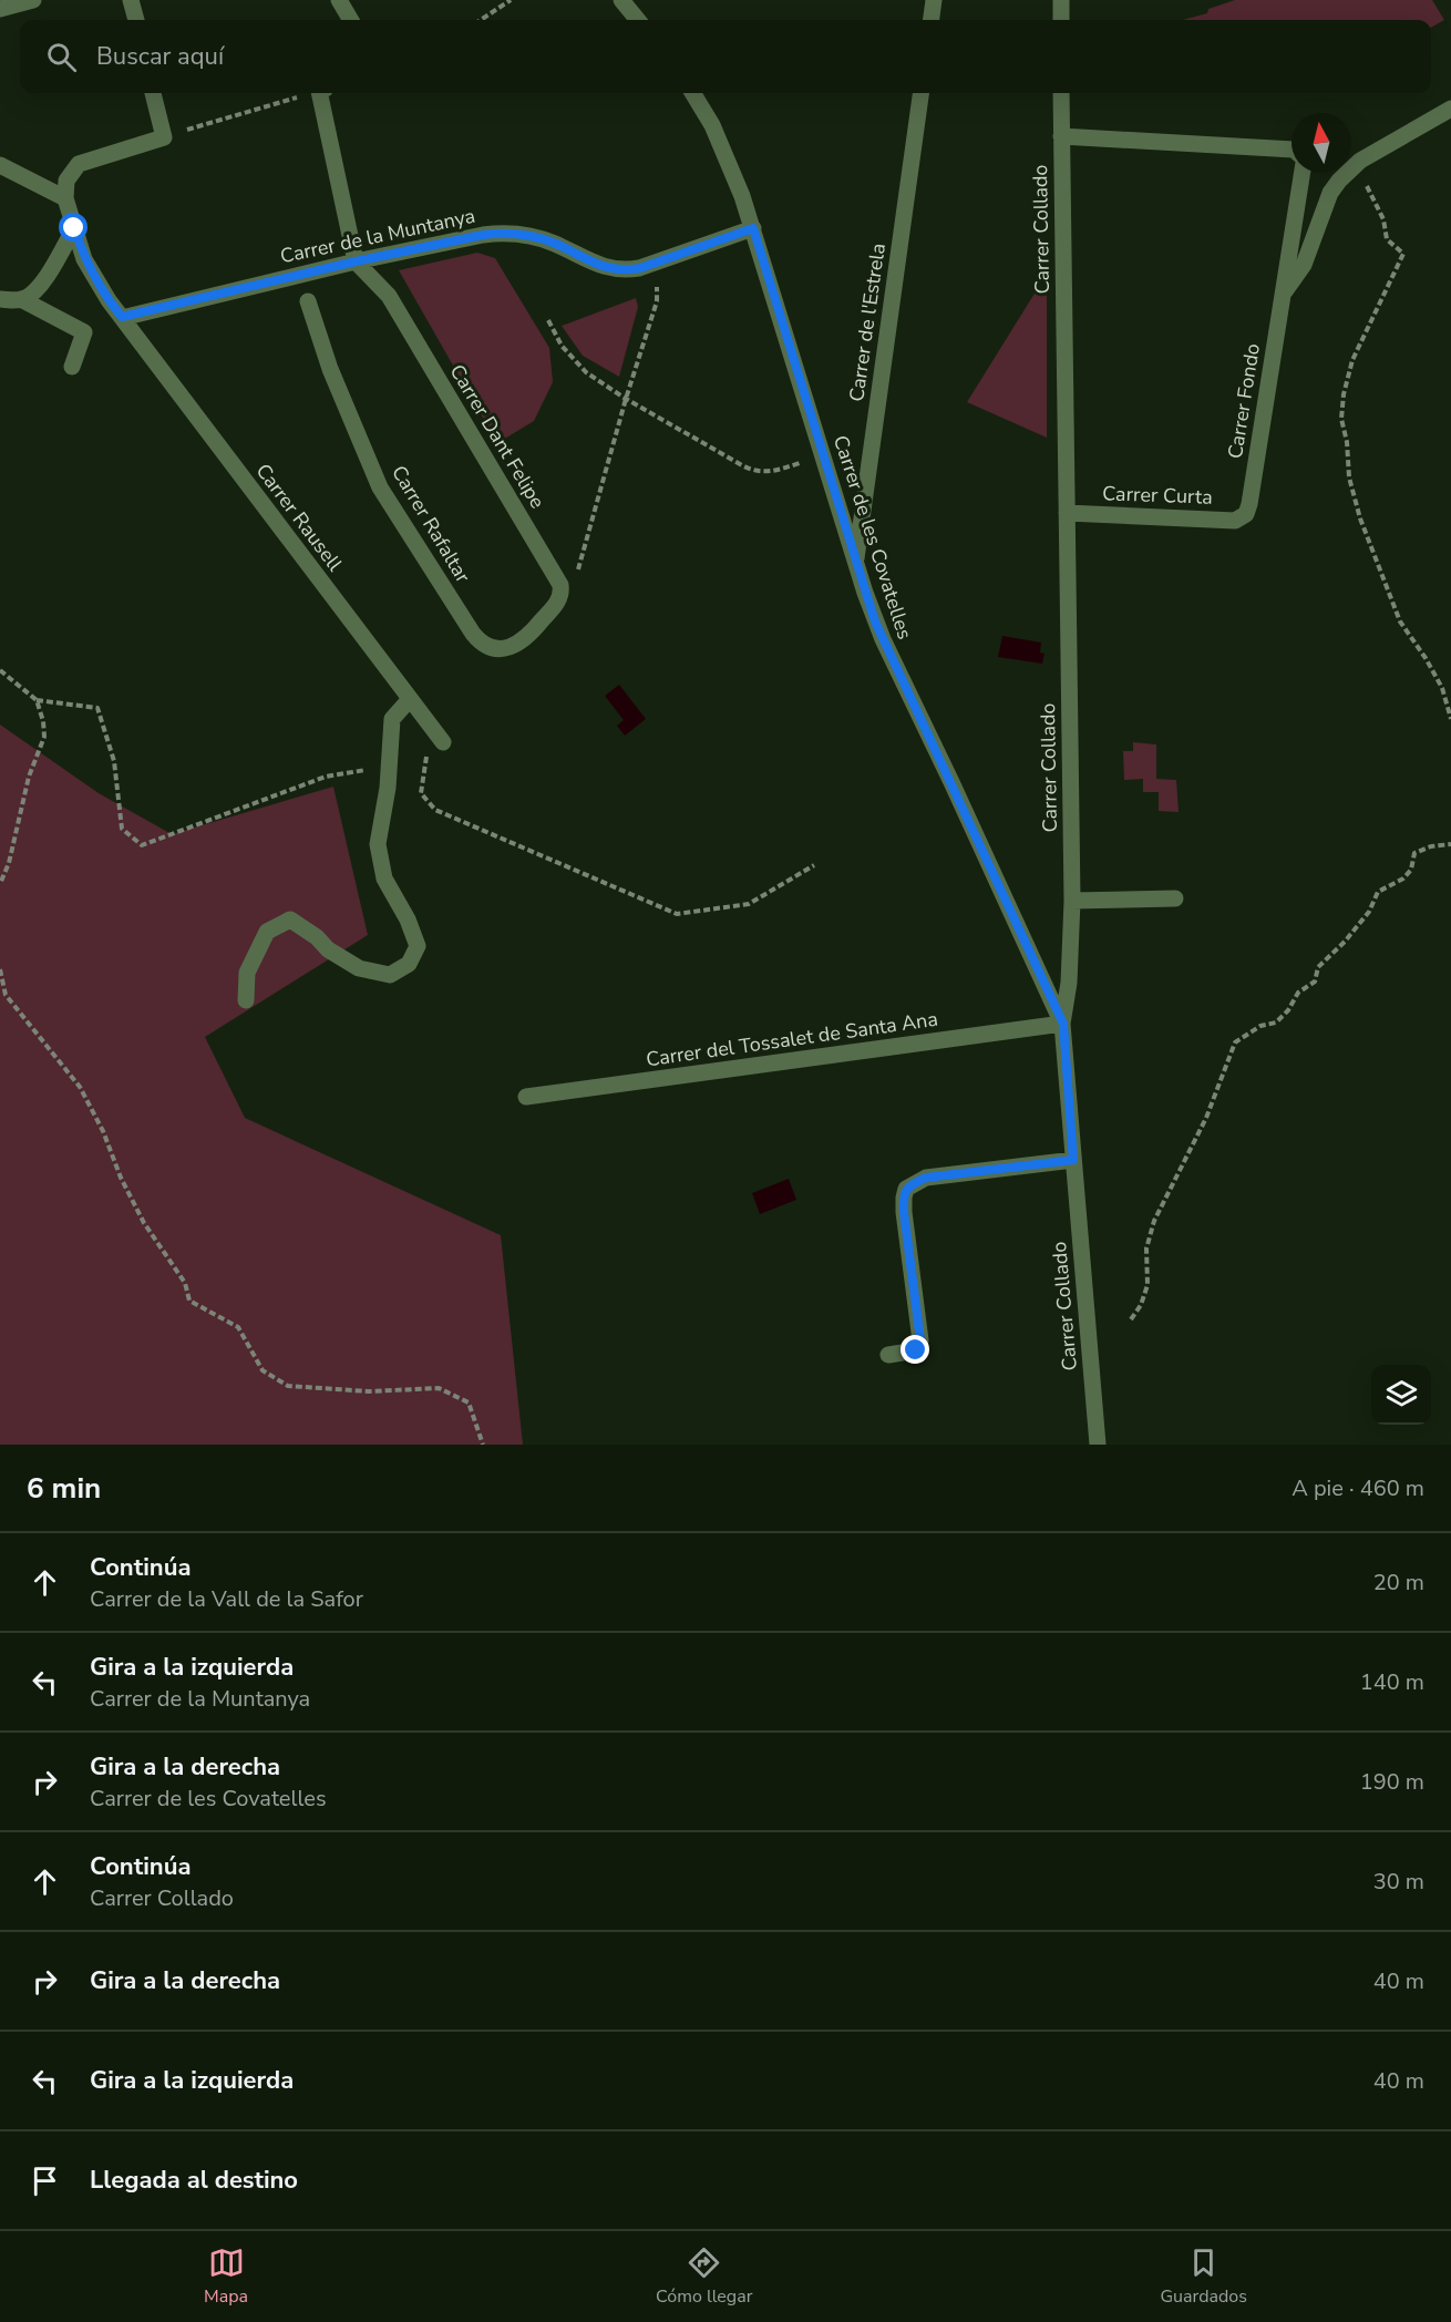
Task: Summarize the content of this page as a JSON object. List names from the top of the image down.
{
  "streets": {
    "street": [
      "Carrer Collado",
      "Carrer de la Muntanya",
      "Carrer de l'Estrela",
      "Carrer Fondo",
      "Carrer Dant Felipe",
      "Carrer Curta",
      "Carrer Rausell",
      "Carrer Rafaltar",
      "Carrer de les Covatelles",
      "Carrer del Tossalet de Santa Ana"
    ]
  },
  "crossings": [
    ["Carrer Collado", "Carrer Curta"],
    ["Carrer Collado", "Carrer de les Covatelles"],
    ["Carrer Collado", "Carrer del Tossalet de Santa Ana"],
    ["Carrer de la Muntanya", "Carrer Dant Felipe"],
    ["Carrer de la Muntanya", "Carrer Rausell"],
    ["Carrer de la Muntanya", "Carrer de les Covatelles"],
    ["Carrer de l'Estrela", "Carrer de les Covatelles"],
    ["Carrer Fondo", "Carrer Curta"],
    ["Carrer Dant Felipe", "Carrer Rafaltar"],
    ["Carrer de les Covatelles", "Carrer del Tossalet de Santa Ana"]
  ],
  "north": "top",
  "page": {
    "search": "Buscar aquí",
    "heading": ["6 min", "A pie · 460 m"],
    "list": [
      ["Continúa", "Carrer de la Vall de la Safor", "20 m"],
      ["Gira a la izquierda", "Carrer de la Muntanya", "140 m"],
      ["Gira a la derecha", "Carrer de les Covatelles", "190 m"],
      ["Continúa", "Carrer Collado", "30 m"],
      ["Gira a la derecha", "40 m"],
      ["Gira a la izquierda", "40 m"],
      "Llegada al destino"
    ],
    "nav": ["Mapa", "Cómo llegar", "Guardados"]
  }
}
